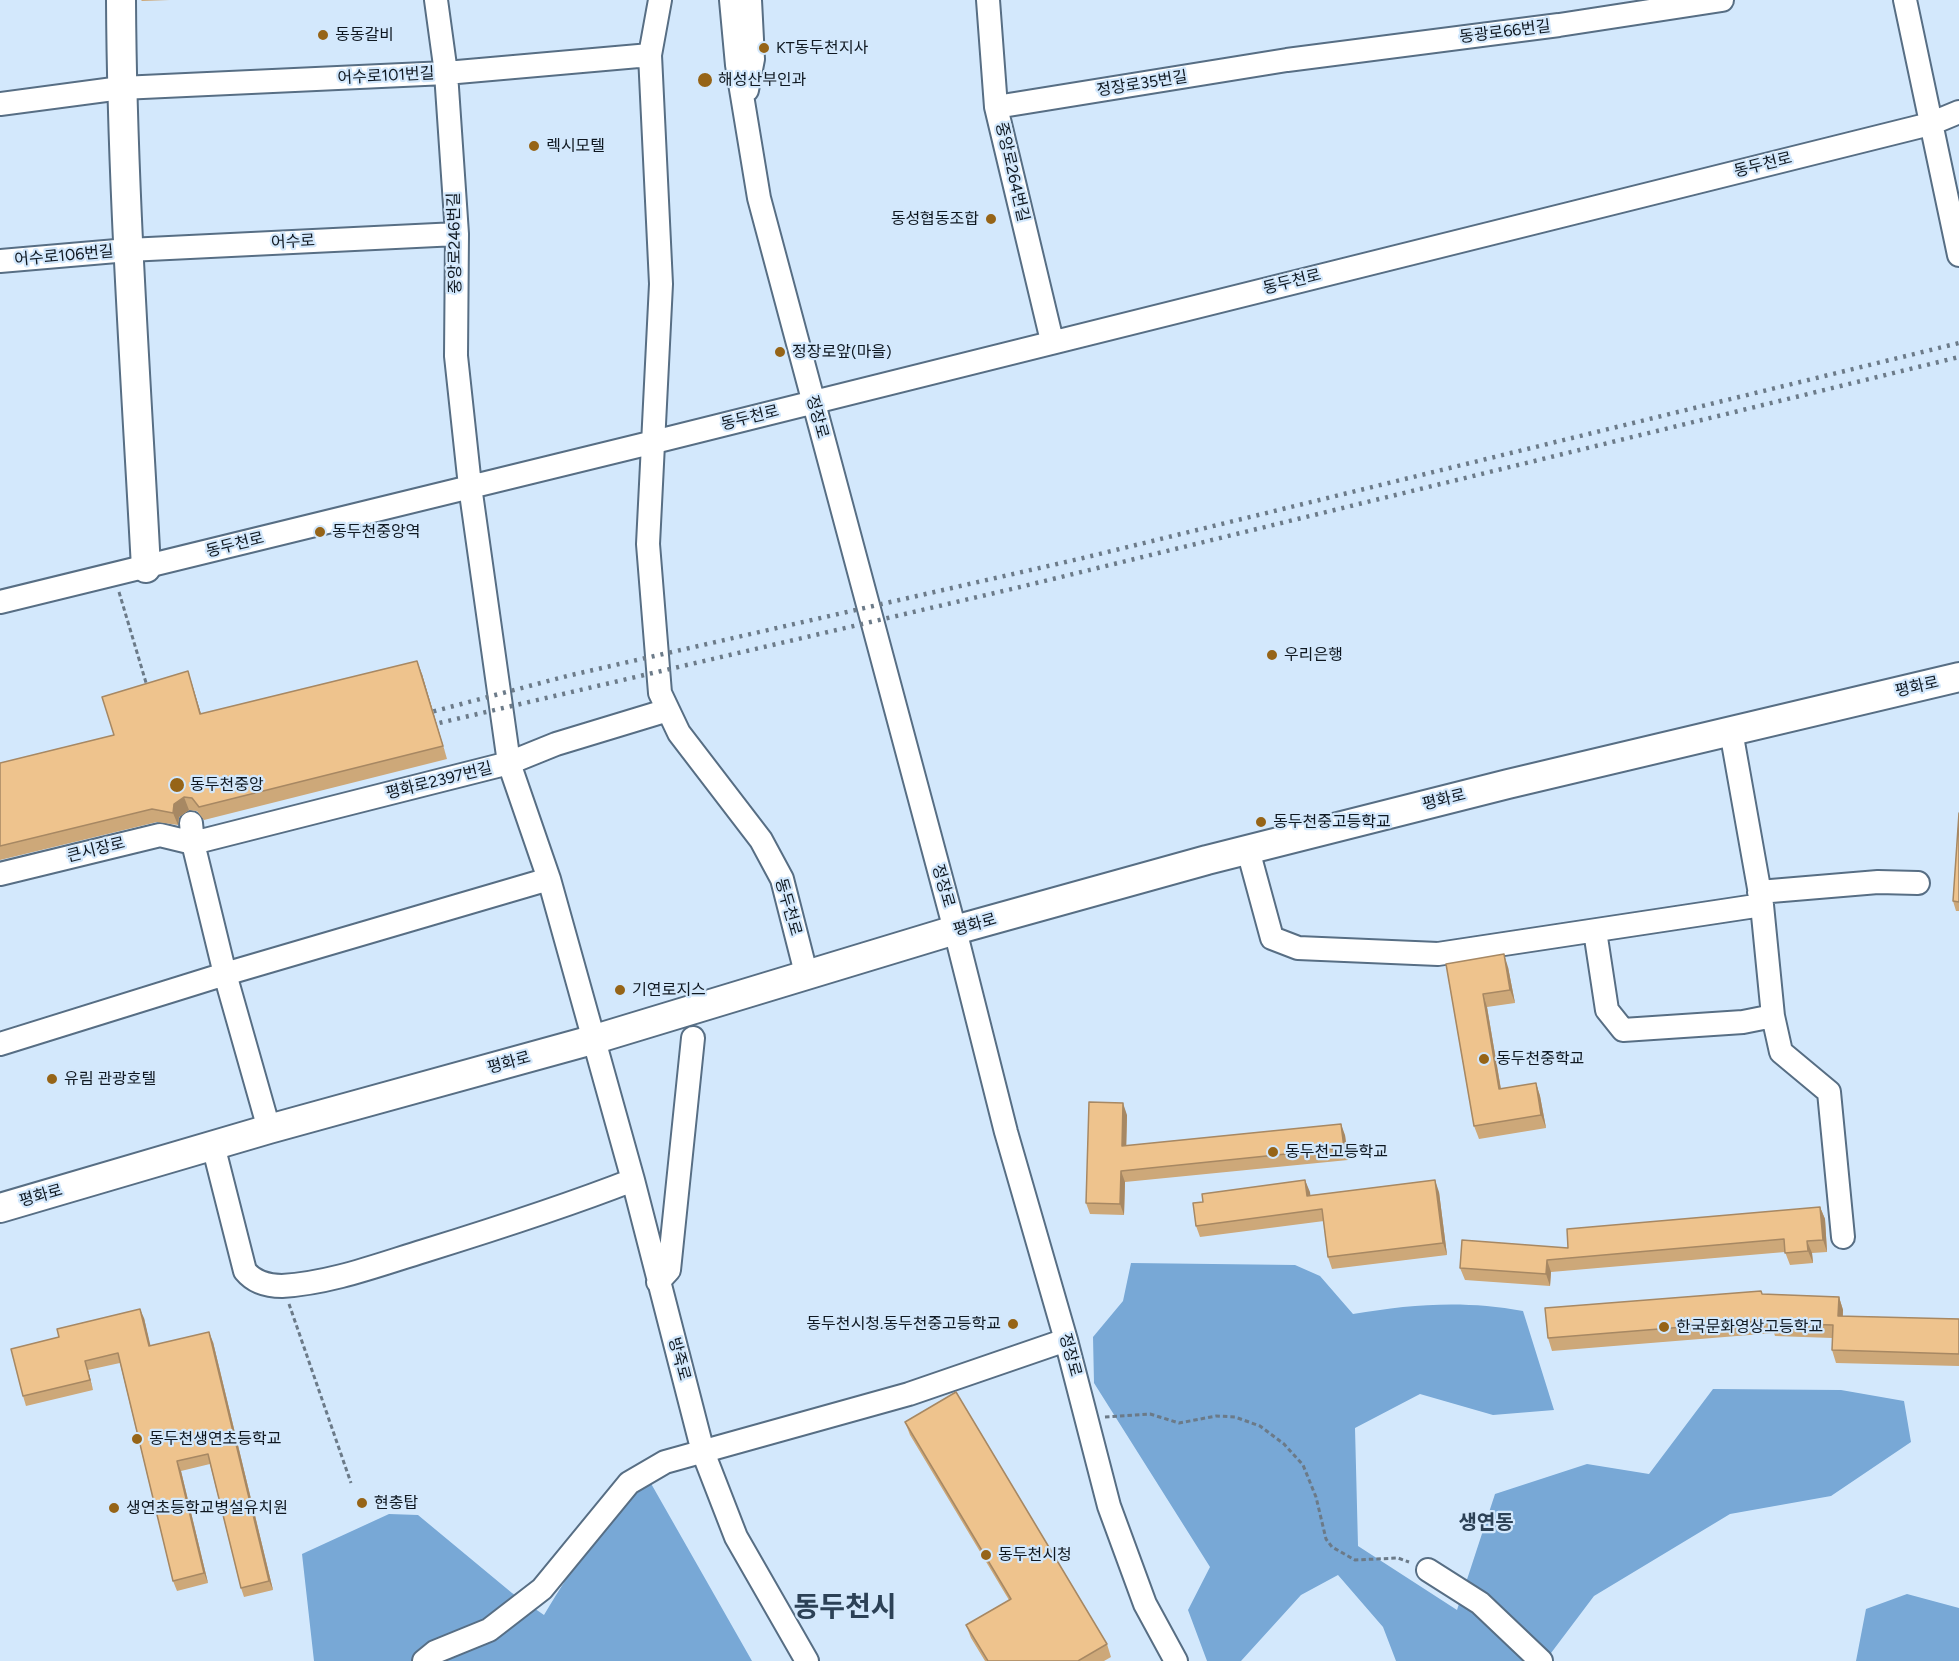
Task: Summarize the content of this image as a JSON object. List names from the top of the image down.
{
  "streets": {
    "main road": ["평화로"],
    "street": [
      "동광로66번길",
      "어수로101번길",
      "정장로35번길",
      "동두천로",
      "중앙로264번길",
      "어수로",
      "중앙로246번길",
      "어수로106번길",
      "정장로",
      "평화로2397번길",
      "큰시장로",
      "방죽로"
    ]
  },
  "crossings": [
    ["동광로66번길", "정장로35번길"],
    ["어수로101번길", "동두천로"],
    ["어수로101번길", "중앙로246번길"],
    ["정장로35번길", "중앙로264번길"],
    ["동두천로", "중앙로264번길"],
    ["동두천로", "중앙로246번길"],
    ["동두천로", "정장로"],
    ["동두천로", "평화로"],
    ["어수로", "중앙로246번길"],
    ["어수로", "어수로106번길"],
    ["정장로", "평화로"],
    ["평화로", "평화로2397번길"],
    ["평화로", "방죽로"],
    ["평화로2397번길", "큰시장로"],
    ["평화로2397번길", "방죽로"]
  ],
  "districts": ["생연동", "동두천시"],
  "places": [
    "동동갈비",
    "KT동두천지사",
    "해성산부인과",
    "렉시모텔",
    "동성협동조합",
    "정장로앞(마을)",
    "동두천중앙역",
    "우리은행",
    "동두천중앙",
    "동두천중고등학교",
    "기연로지스",
    "동두천중학교",
    "유림 관광호텔",
    "동두천고등학교",
    "동두천시청.동두천중고등학교",
    "한국문화영상고등학교",
    "동두천생연초등학교",
    "현충탑",
    "생연초등학교병설유치원",
    "동두천시청"
  ]
}
